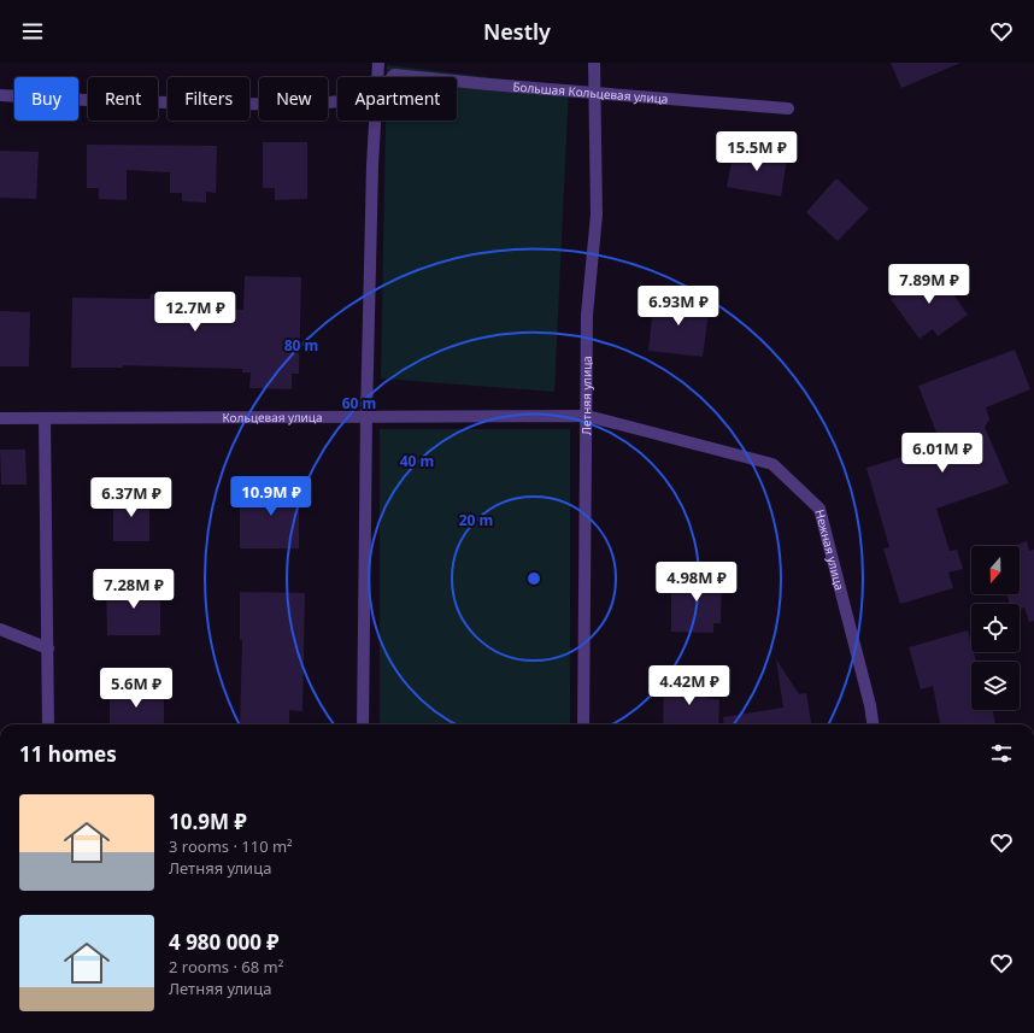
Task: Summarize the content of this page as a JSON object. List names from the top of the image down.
{
  "streets": {
    "street": [
      "Большая Кольцевая улица",
      "Летняя улица",
      "Кольцевая улица",
      "Нежная улица"
    ]
  },
  "crossings": [
    ["Большая Кольцевая улица", "Летняя улица"],
    ["Летняя улица", "Кольцевая улица"],
    ["Летняя улица", "Нежная улица"],
    ["Кольцевая улица", "Нежная улица"]
  ],
  "north": "bottom",
  "page": {
    "header": "Nestly",
    "chip": [
      "Buy",
      "Rent",
      "Filters",
      "New",
      "Apartment"
    ],
    "price": [
      "15.5M ₽",
      "7.89M ₽",
      "6.93M ₽",
      "12.7M ₽",
      "6.01M ₽",
      "10.9M ₽",
      "6.37M ₽",
      "4.98M ₽",
      "7.28M ₽",
      "4.42M ₽",
      "5.6M ₽"
    ],
    "heading": "11 homes",
    "list": [
      {
        "name": "10.9M ₽",
        "note": "3 rooms · 110 m² · Летняя улица"
      },
      {
        "name": "4 980 000 ₽",
        "note": "2 rooms · 68 m² · Летняя улица"
      }
    ]
  },
  "rings": [
    "80 m",
    "60 m",
    "40 m",
    "20 m"
  ]
}
